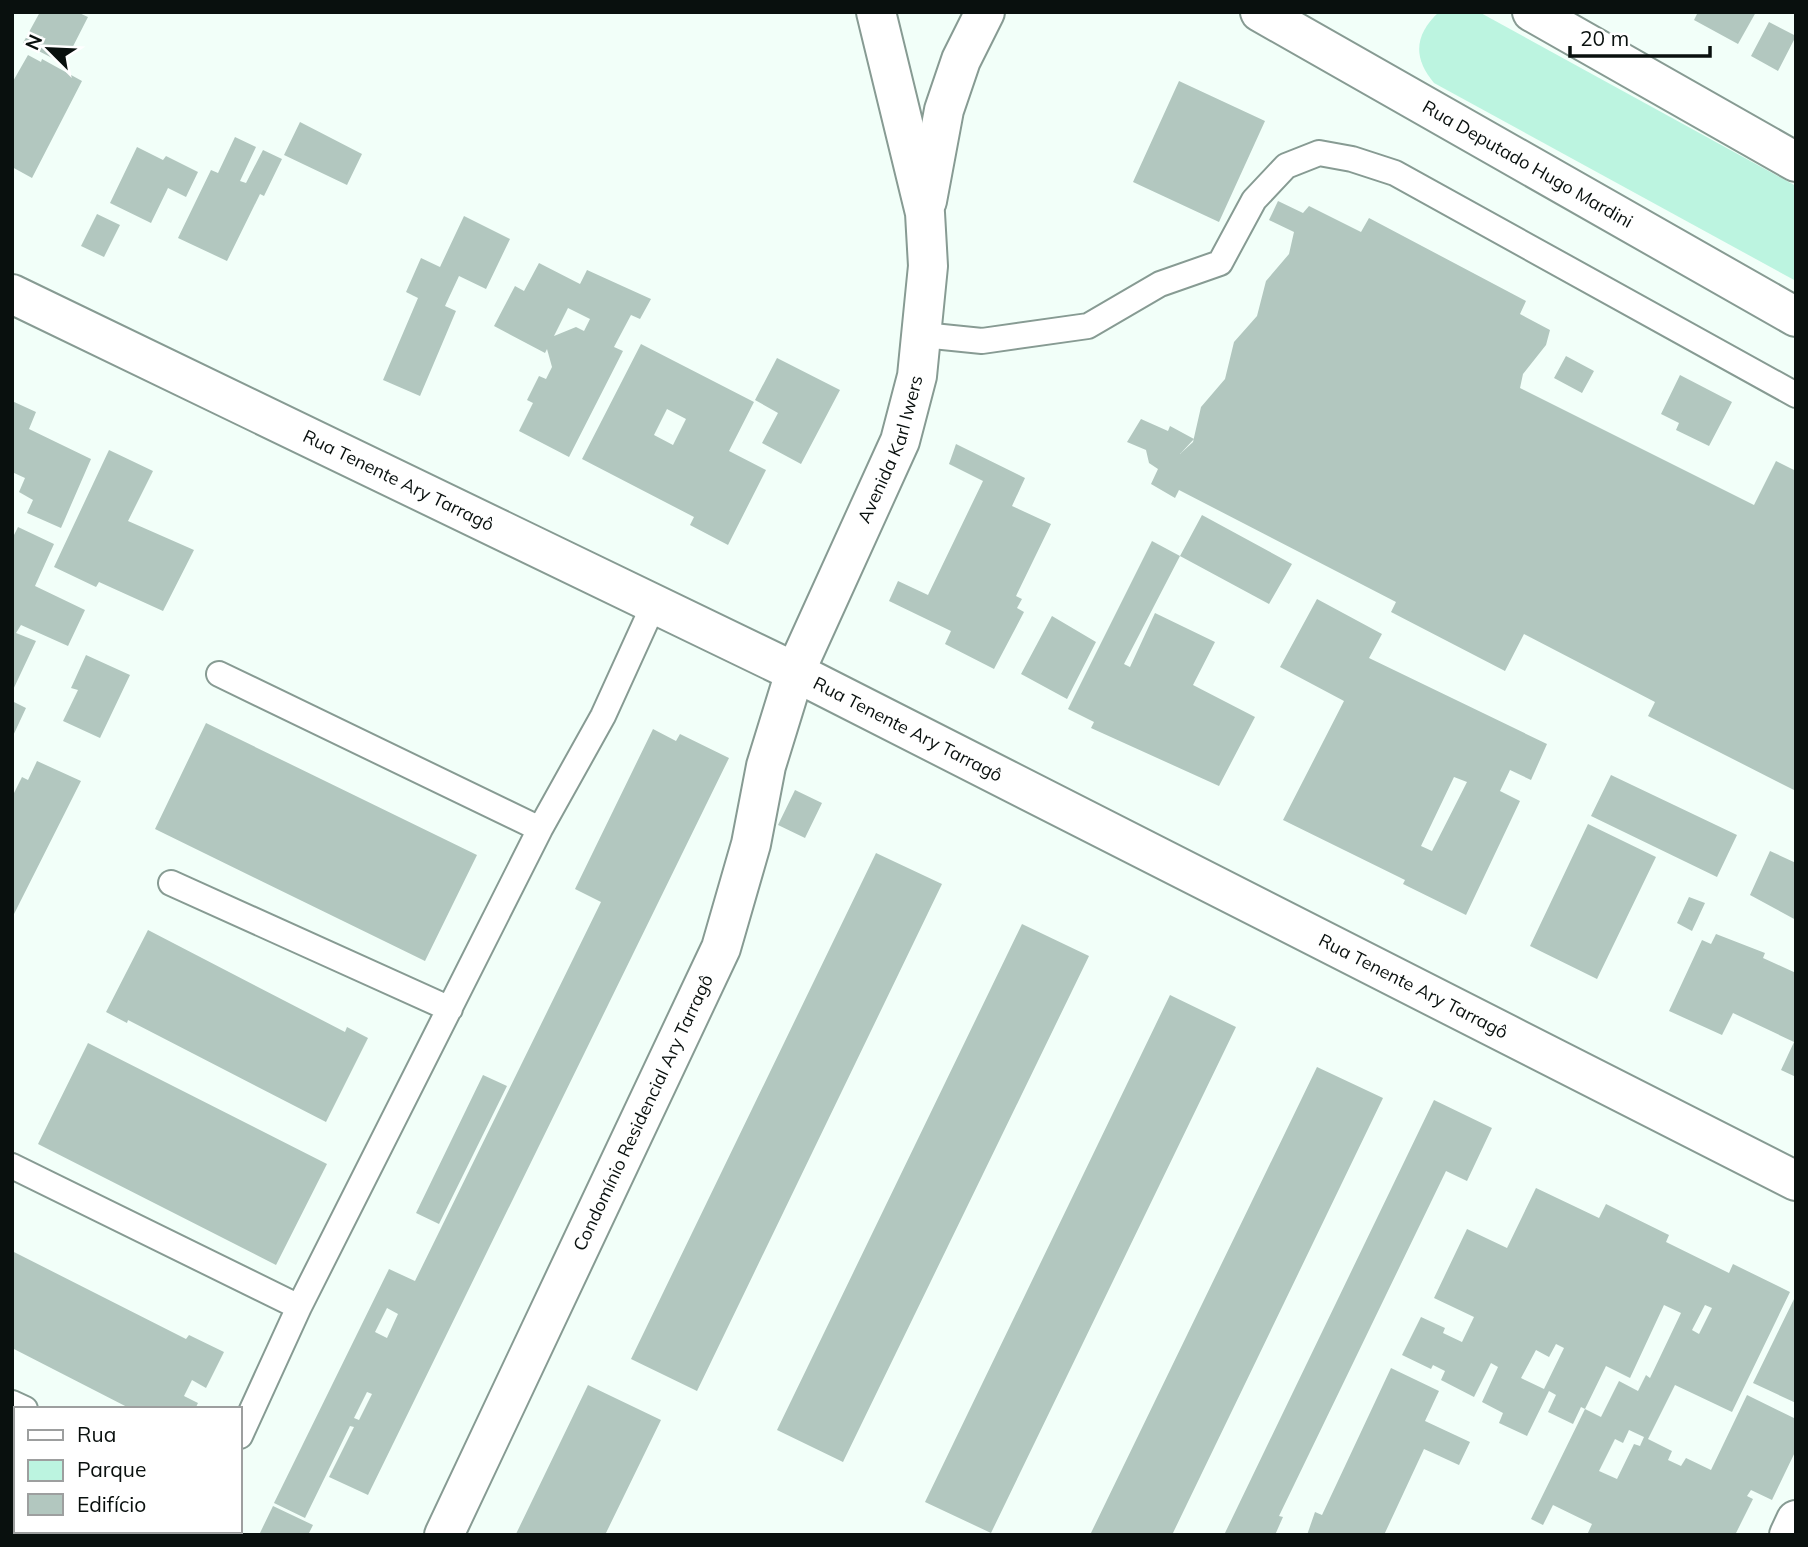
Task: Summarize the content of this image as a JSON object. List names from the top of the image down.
{
  "streets": {
    "street": [
      "Rua Deputado Hugo Mardini",
      "Avenida Karl Iwers",
      "Rua Tenente Ary Tarragô",
      "Condomínio Residencial Ary Tarragô"
    ]
  },
  "crossings": [
    ["Avenida Karl Iwers", "Rua Tenente Ary Tarragô"],
    ["Avenida Karl Iwers", "Condomínio Residencial Ary Tarragô"],
    ["Rua Tenente Ary Tarragô", "Condomínio Residencial Ary Tarragô"]
  ],
  "legend": ["Rua", "Parque", "Edifício"],
  "scale_bar": "20 m",
  "north": "top left"
}
